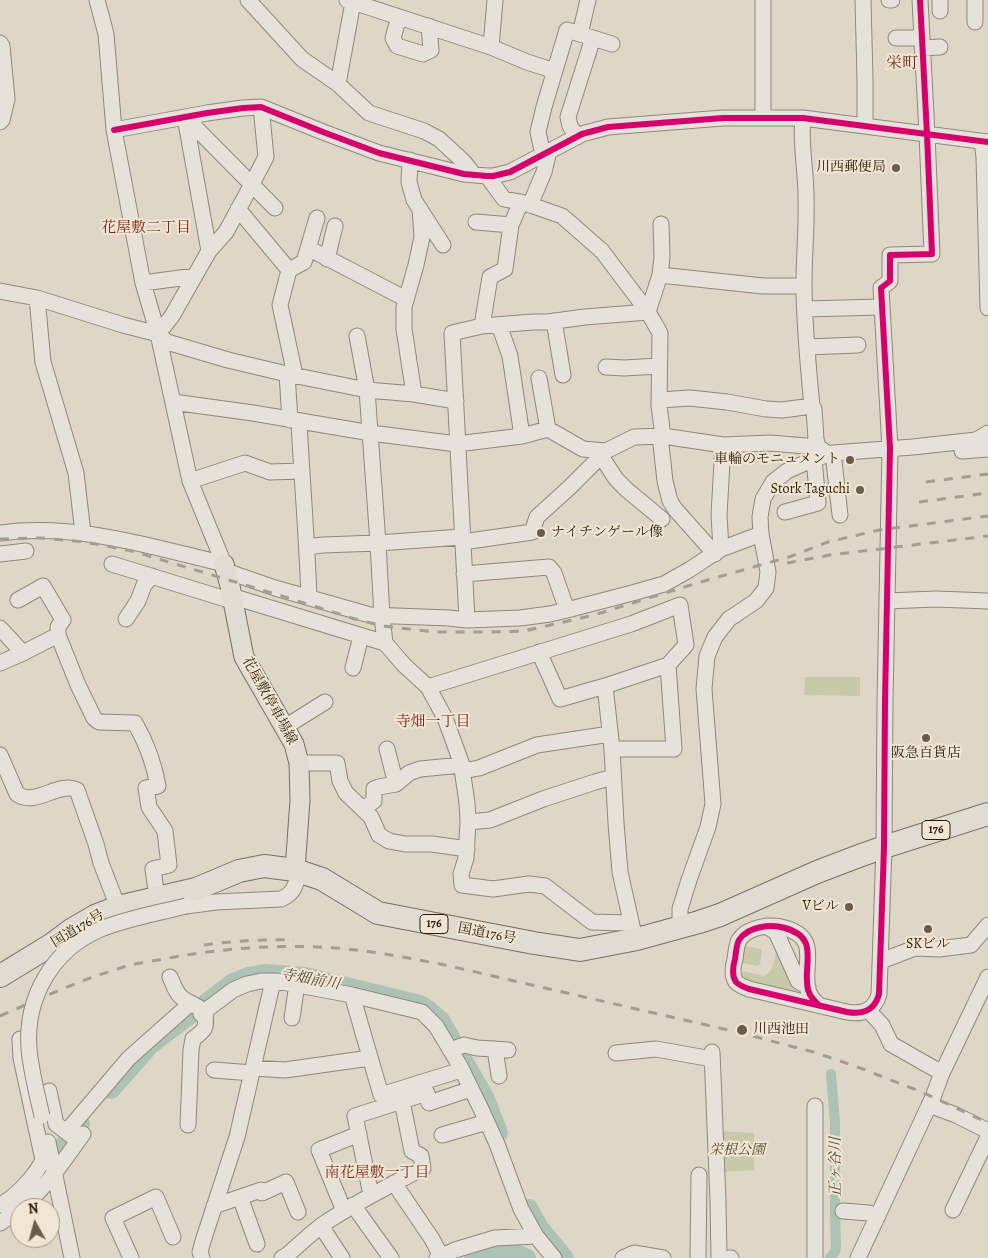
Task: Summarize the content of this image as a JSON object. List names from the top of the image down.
{
  "streets": {
    "highway": ["176", "国道176号"],
    "main road": ["花屋敷停車場線"]
  },
  "crossings": [
    ["花屋敷停車場線", "国道176号"]
  ],
  "districts": [
    "栄町",
    "花屋敷二丁目",
    "寺畑一丁目",
    "南花屋敷一丁目"
  ],
  "water": ["寺畑前川", "正ヶ谷川"],
  "parks": ["栄根公園"],
  "places": [
    "川西郵便局",
    "車輪のモニュメント",
    "Stork Taguchi",
    "ナイチンゲール像",
    "阪急百貨店",
    "Vビル",
    "SKビル",
    "川西池田"
  ],
  "north": "top"
}
